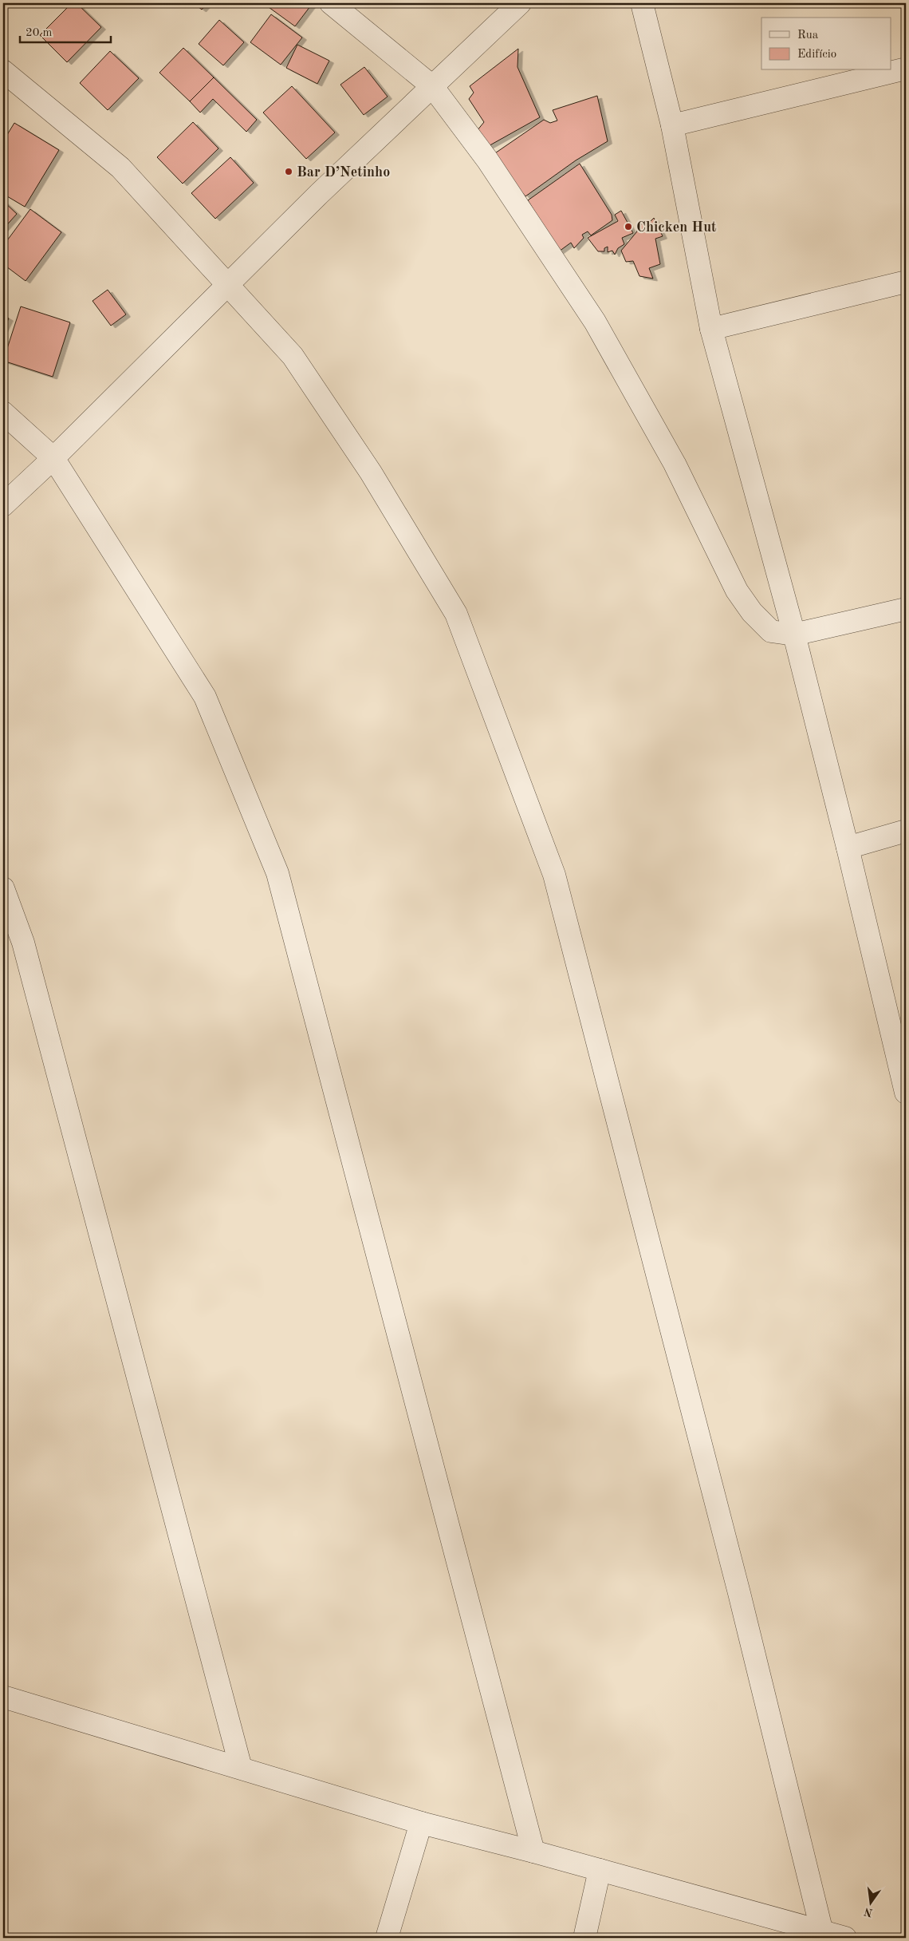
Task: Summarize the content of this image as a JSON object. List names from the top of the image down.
{
  "places": ["Bar D’Netinho", "Chicken Hut"],
  "legend": ["Rua", "Edifício"],
  "scale_bar": "20 m",
  "north": "bottom"
}
